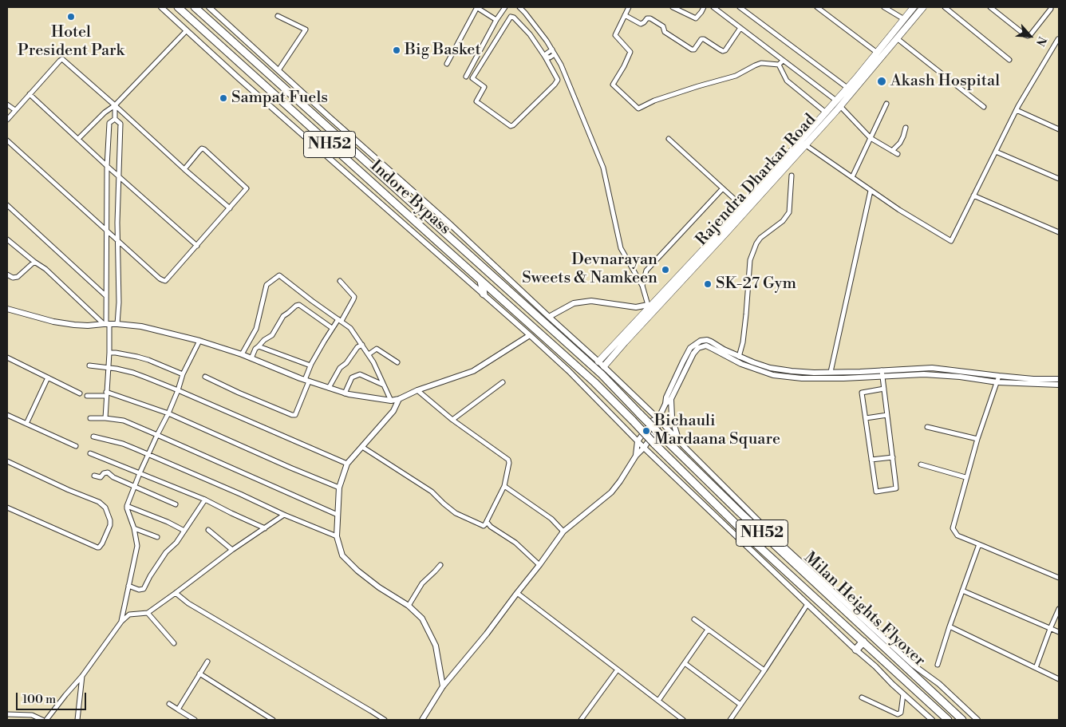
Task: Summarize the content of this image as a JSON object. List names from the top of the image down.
{
  "streets": {
    "highway": ["NH52", "Indore Bypass", "Milan Heights Flyover"],
    "main road": ["Rajendra Dharkar Road"]
  },
  "crossings": [
    ["NH52", "Milan Heights Flyover"],
    ["Indore Bypass", "Milan Heights Flyover"]
  ],
  "places": [
    "Hotel President Park",
    "Big Basket",
    "Akash Hospital",
    "Sampat Fuels",
    "Devnarayan Sweets & Namkeen",
    "SK-27 Gym",
    "Bichauli Mardaana Square"
  ],
  "scale_bar": "100 m",
  "north": "bottom right"
}
